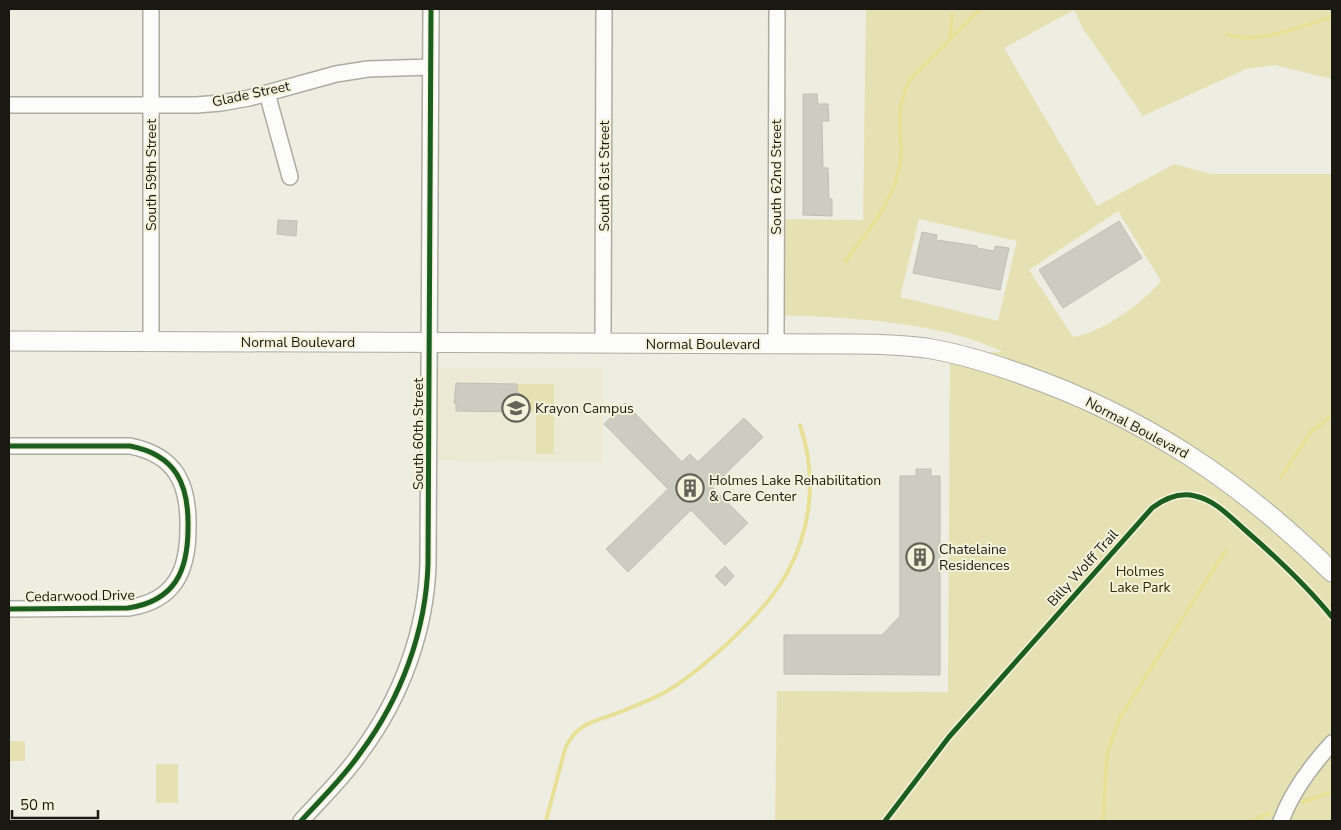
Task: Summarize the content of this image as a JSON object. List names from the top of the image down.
{
  "streets": {
    "main road": ["Normal Boulevard"],
    "street": [
      "Glade Street",
      "South 59th Street",
      "South 61st Street",
      "South 62nd Street",
      "South 60th Street",
      "Cedarwood Drive"
    ],
    "cycle path": ["Billy Wolff Trail"]
  },
  "crossings": [
    ["Glade Street", "South 59th Street"],
    ["Glade Street", "South 60th Street"],
    ["South 59th Street", "Normal Boulevard"],
    ["South 61st Street", "Normal Boulevard"],
    ["South 62nd Street", "Normal Boulevard"],
    ["Normal Boulevard", "South 60th Street"]
  ],
  "parks": ["Holmes Lake Park"],
  "places": {
    "school or university": ["Krayon Campus"],
    "building": ["Holmes Lake Rehabilitation & Care Center", "Chatelaine Residences"]
  },
  "scale_bar": "50 m"
}
